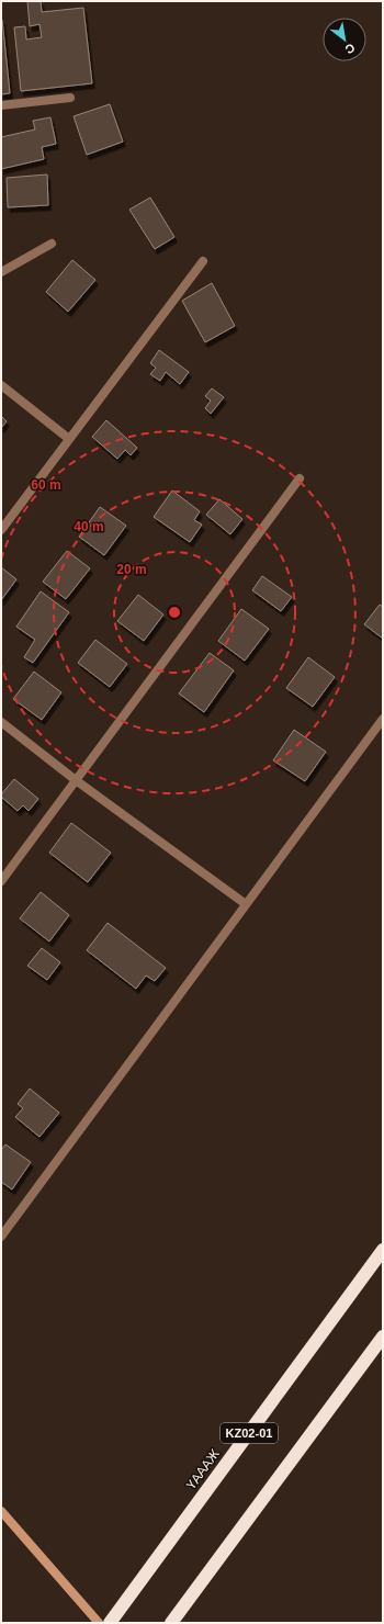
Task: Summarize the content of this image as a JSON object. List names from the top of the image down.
{
  "streets": {
    "highway": ["KZ02-01", "ҮАААЖ"]
  },
  "north": "bottom right",
  "rings": ["60 m", "40 m", "20 m"]
}
